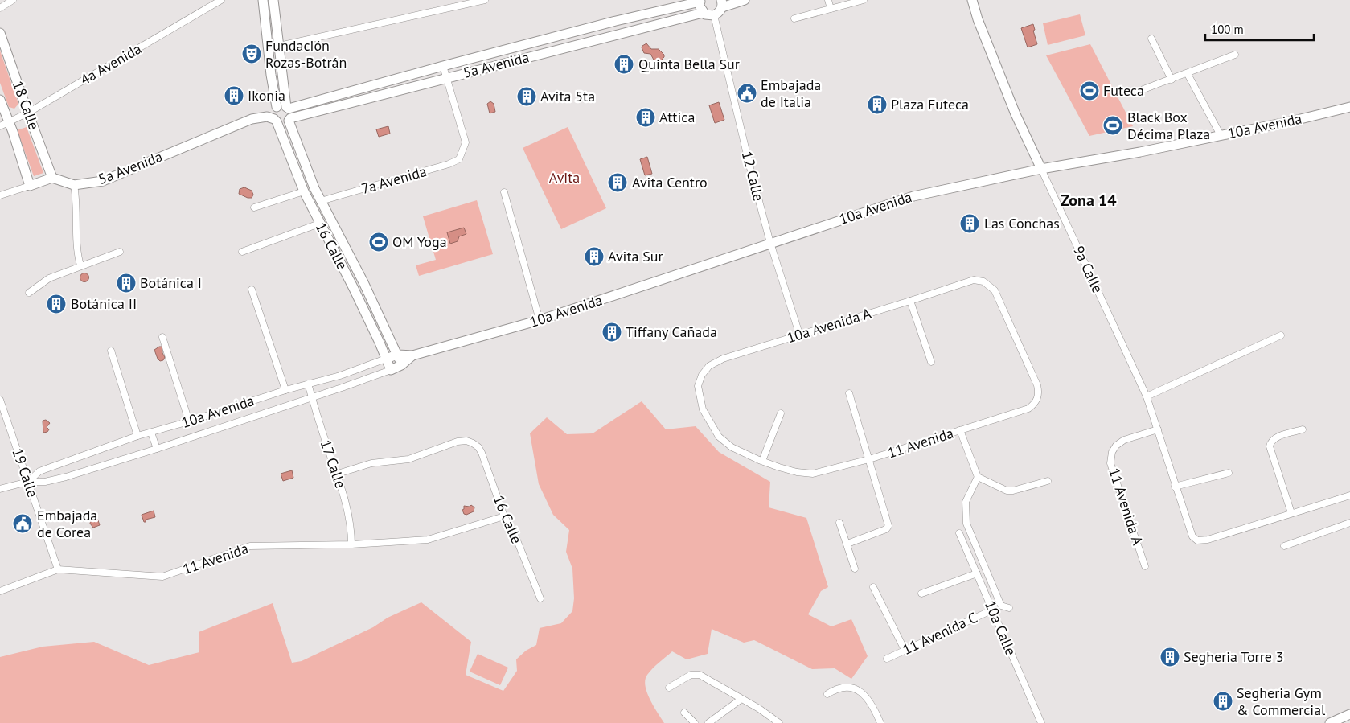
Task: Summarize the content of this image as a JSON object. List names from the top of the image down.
{
  "streets": {
    "street": [
      "4a Avenida",
      "5a Avenida",
      "18 Calle",
      "10a Avenida",
      "12 Calle",
      "7a Avenida",
      "16 Calle",
      "9a Calle",
      "10a Avenida A",
      "11 Avenida",
      "17 Calle",
      "19 Calle",
      "11 Avenida A",
      "10a Calle",
      "11 Avenida C"
    ]
  },
  "crossings": [
    ["4a Avenida", "18 Calle"],
    ["5a Avenida", "18 Calle"],
    ["5a Avenida", "7a Avenida"],
    ["5a Avenida", "16 Calle"],
    ["10a Avenida", "12 Calle"],
    ["10a Avenida", "16 Calle"],
    ["10a Avenida", "9a Calle"],
    ["10a Avenida", "17 Calle"],
    ["10a Avenida", "19 Calle"],
    ["12 Calle", "10a Avenida A"],
    ["7a Avenida", "16 Calle"],
    ["16 Calle", "11 Avenida"],
    ["16 Calle", "17 Calle"],
    ["9a Calle", "11 Avenida A"],
    ["10a Avenida A", "11 Avenida"],
    ["11 Avenida", "17 Calle"],
    ["11 Avenida", "19 Calle"],
    ["10a Calle", "11 Avenida C"]
  ],
  "districts": ["Zona 14"],
  "parks": ["Avita"],
  "places": {
    "theatre": ["Fundación Rozas-Botrán"],
    "building": [
      "Quinta Bella Sur",
      "Ikonia",
      "Avita 5ta",
      "Plaza Futeca",
      "Attica",
      "Avita Centro",
      "Las Conchas",
      "Avita Sur",
      "Botánica I",
      "Botánica II",
      "Tiffany Cañada",
      "Segheria Torre 3",
      "Segheria Gym & Commercial"
    ],
    "sports": ["Futeca", "Black Box Décima Plaza", "OM Yoga"],
    "public building": ["Embajada de Italia", "Embajada de Corea"]
  },
  "scale_bar": "100 m"
}
